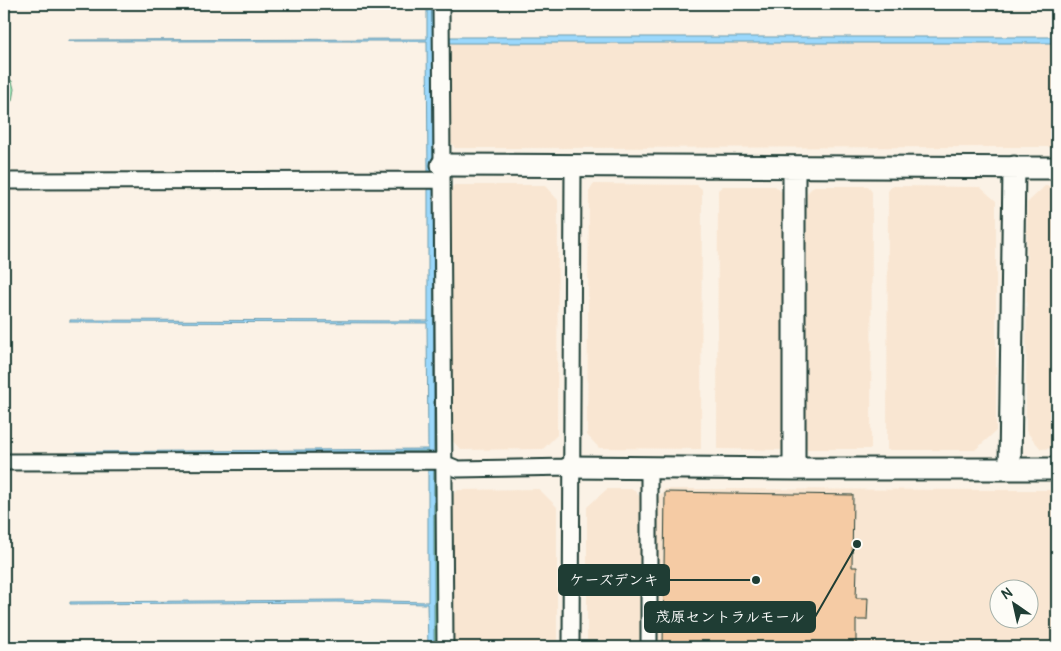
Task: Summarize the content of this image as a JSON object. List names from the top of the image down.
{
  "places": ["茂原セントラルモール", "ケーズデンキ"],
  "north": "top left"
}
